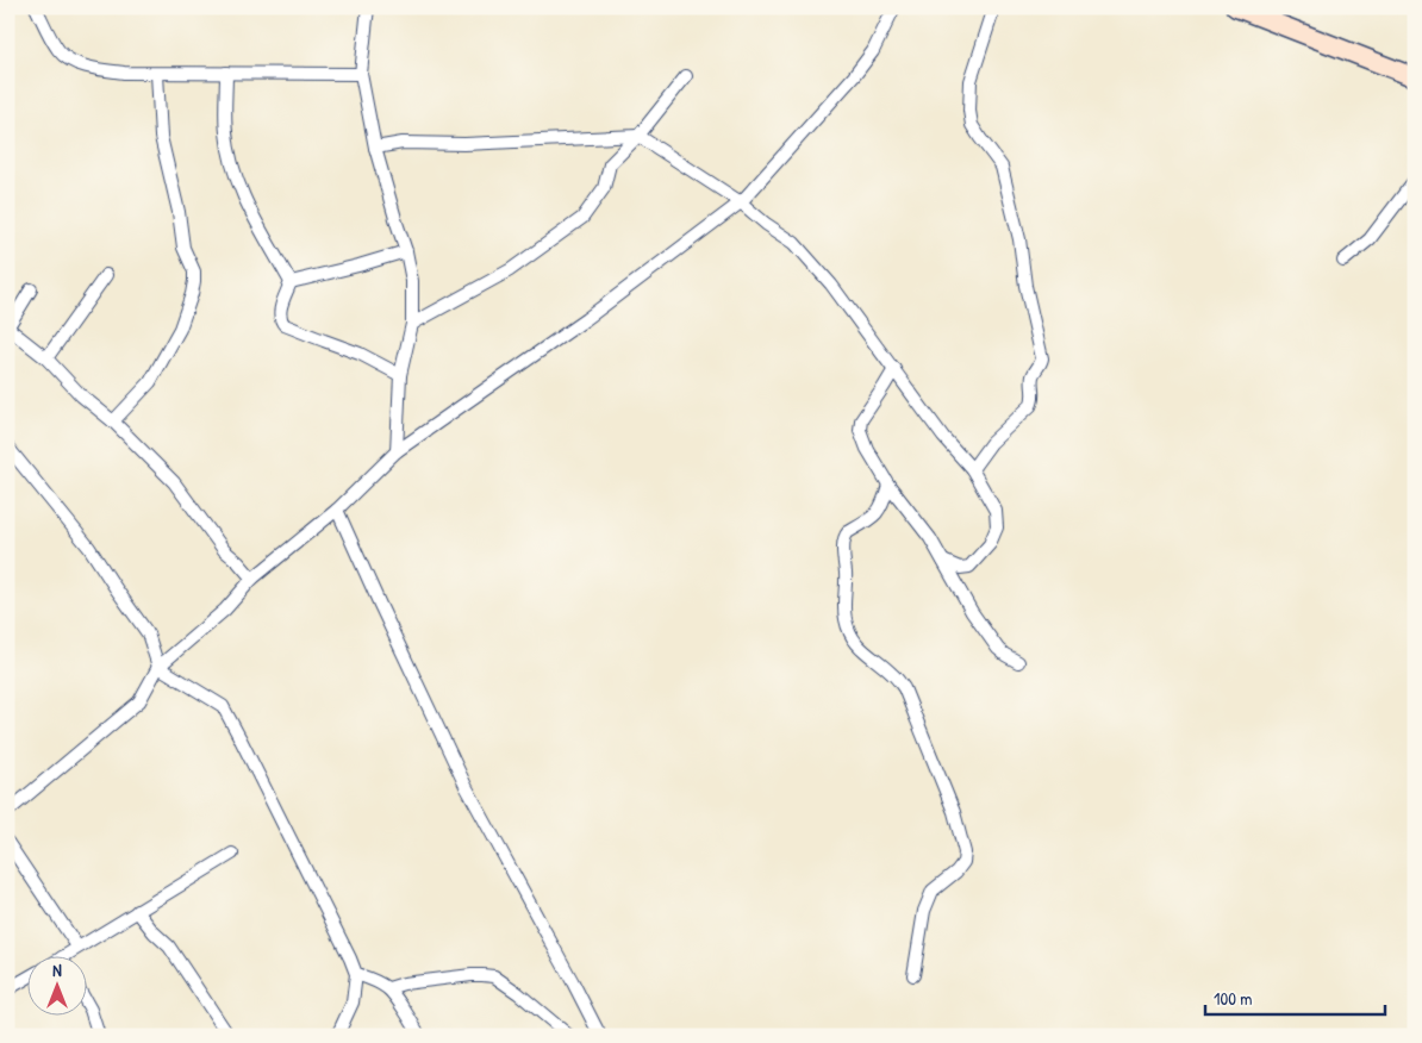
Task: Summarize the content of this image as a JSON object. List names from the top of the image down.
{
  "scale_bar": "100 m",
  "north": "top"
}
